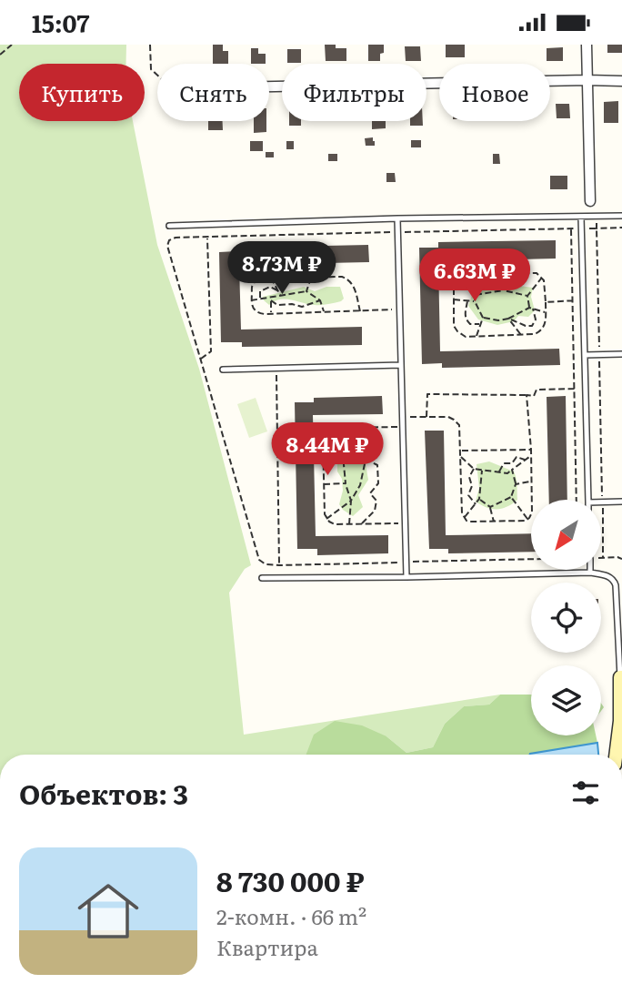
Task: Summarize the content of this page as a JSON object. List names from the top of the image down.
{
  "north": "bottom left",
  "page": {
    "status": "15:07",
    "chip": [
      "Купить",
      "Снять",
      "Фильтры",
      "Новое"
    ],
    "price": ["8.73M ₽", "6.63M ₽", "8.44M ₽"],
    "heading": "Объектов: 3",
    "list": [
      {
        "name": "8 730 000 ₽",
        "note": "2-комн. · 66 m² · Квартира"
      }
    ]
  }
}
